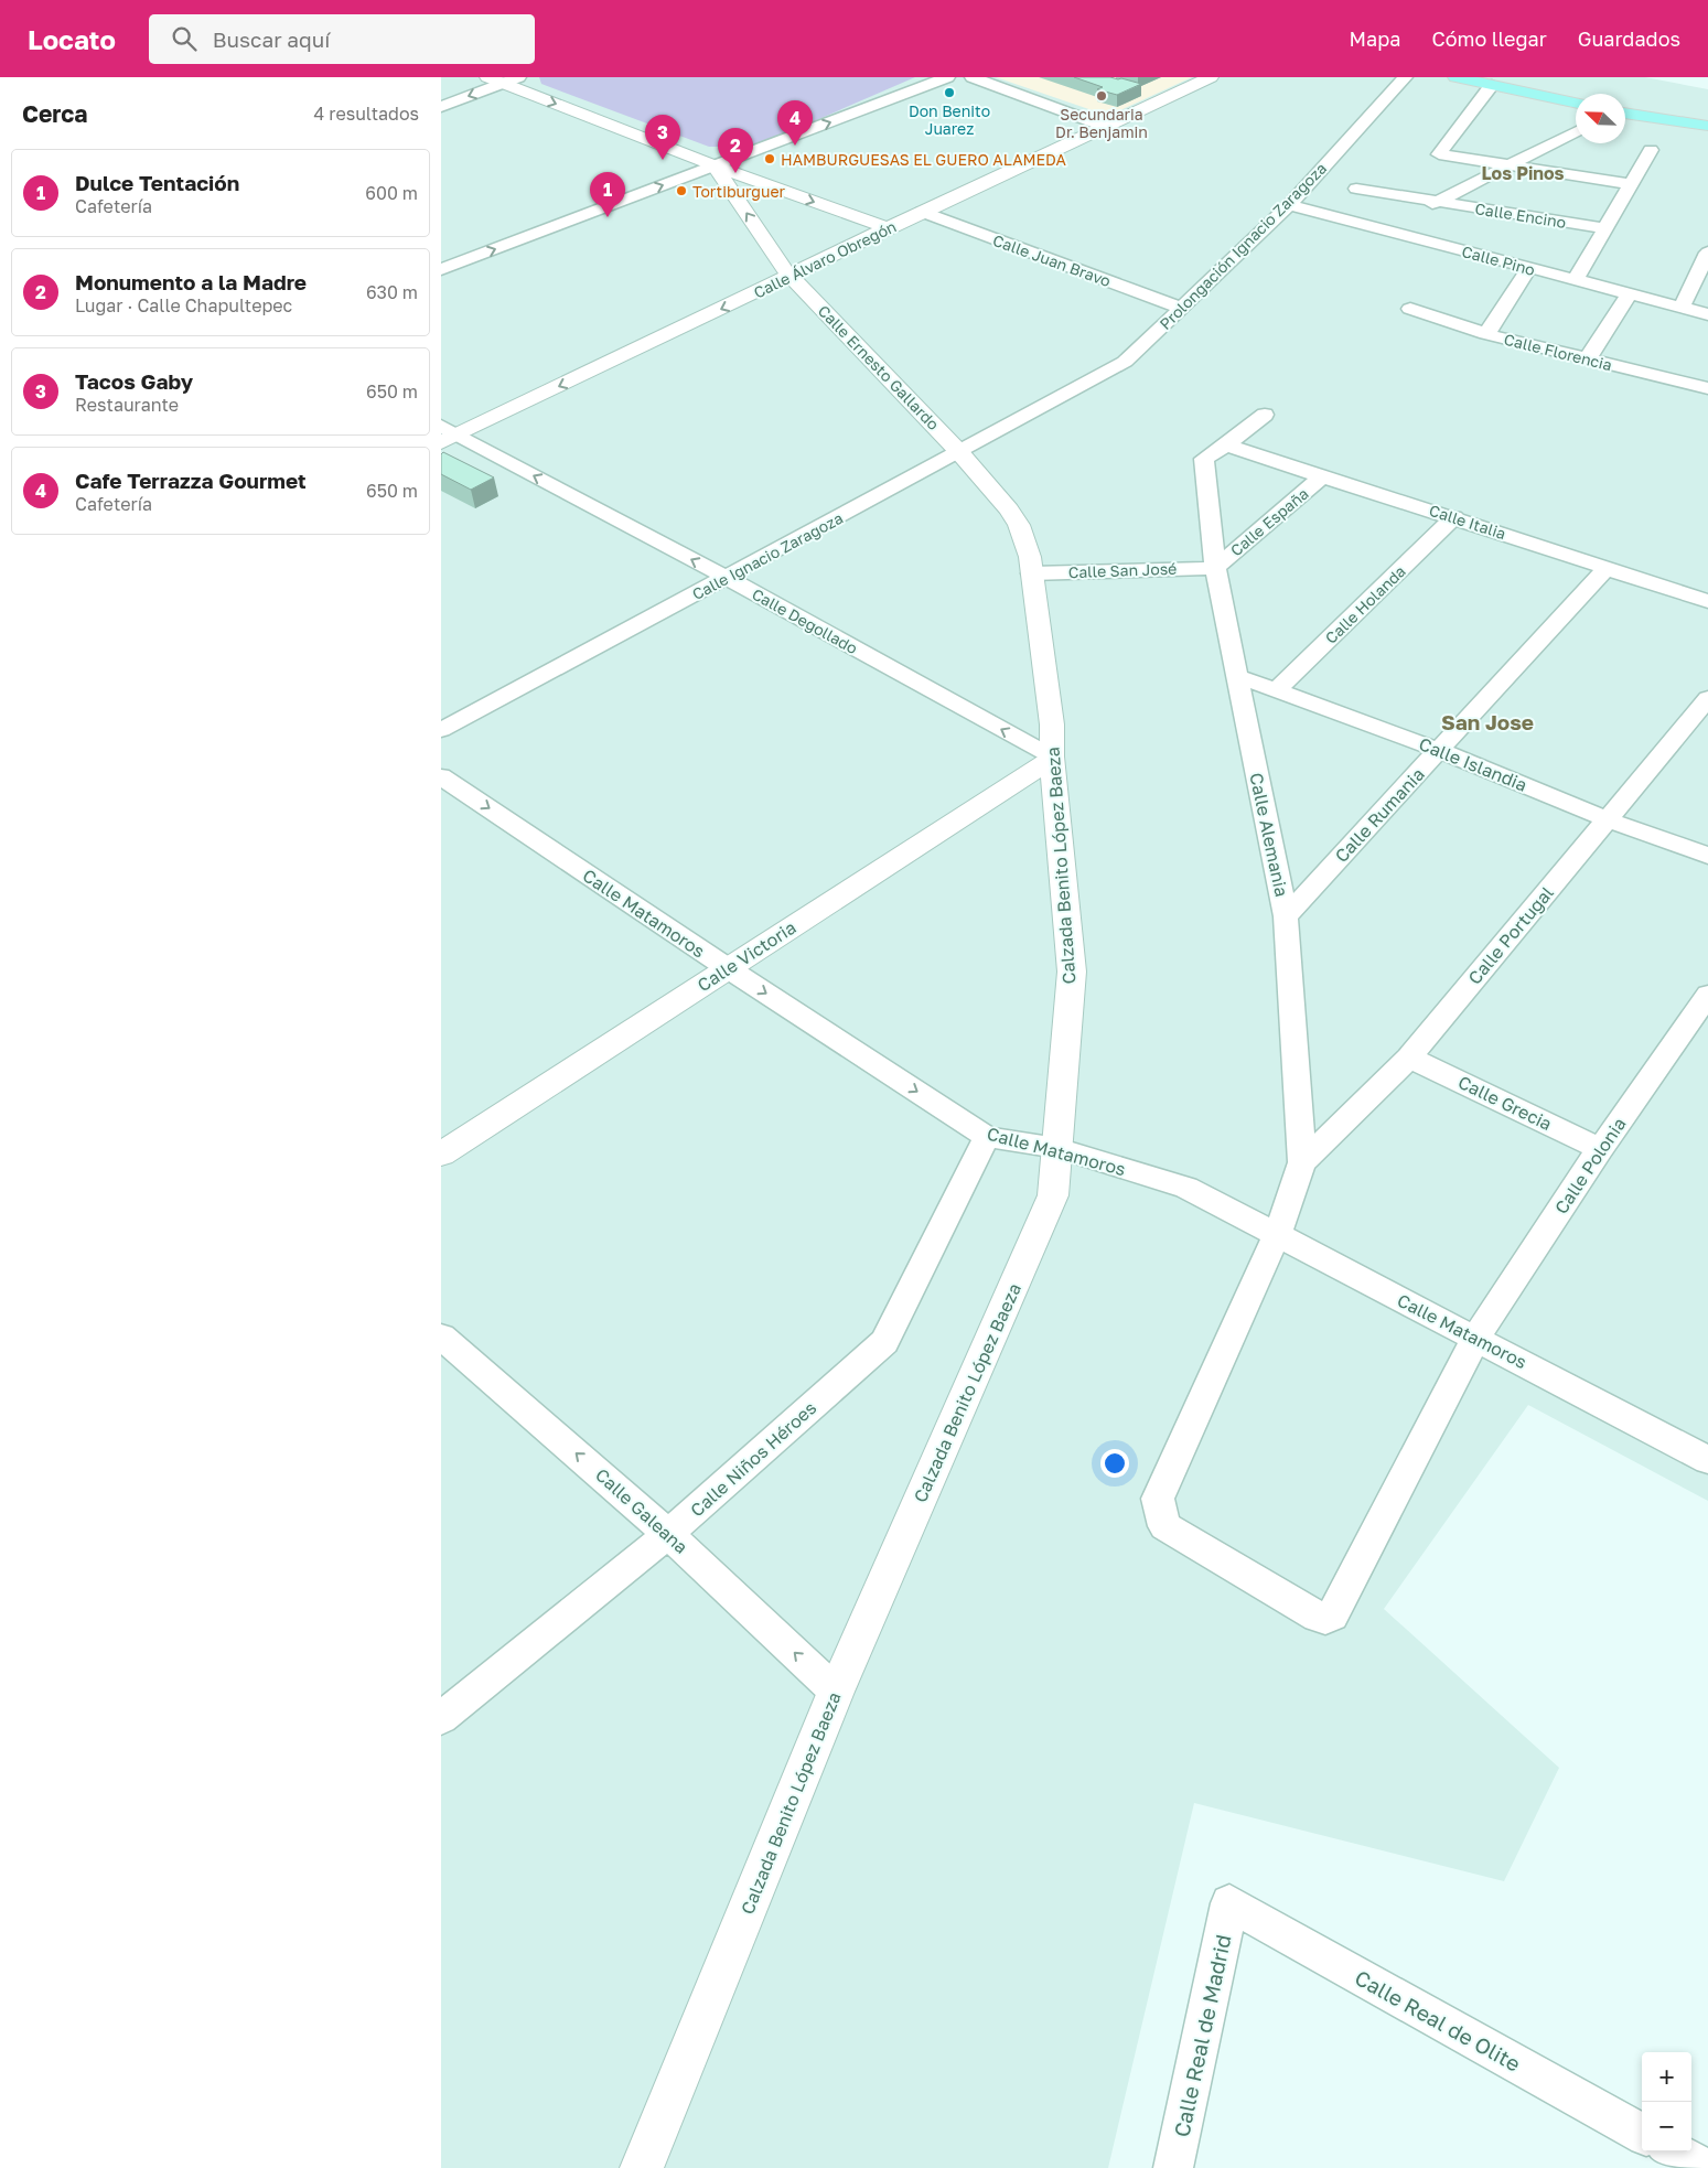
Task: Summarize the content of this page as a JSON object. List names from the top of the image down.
{
  "streets": {
    "street": [
      "Calle Encino",
      "Prolongación Ignacio Zaragoza",
      "Calle Álvaro Obregón",
      "Calle Juan Bravo",
      "Calle Pino",
      "Calle Florencia",
      "Calle Ernesto Gallardo",
      "Calle España",
      "Calle Italia",
      "Calle Ignacio Zaragoza",
      "Calle San José",
      "Calle Holanda",
      "Calle Degollado",
      "Calle Islandia",
      "Calle Rumania",
      "Calle Alemania",
      "Calzada Benito López Baeza",
      "Calle Matamoros",
      "Calle Portugal",
      "Calle Victoria",
      "Calle Grecia",
      "Calle Polonia",
      "Calle Niños Héroes",
      "Calle Galeana",
      "Calle Real de Olite",
      "Calle Real de Madrid"
    ]
  },
  "crossings": [
    ["Prolongación Ignacio Zaragoza", "Calle Juan Bravo"],
    ["Prolongación Ignacio Zaragoza", "Calle Pino"],
    ["Prolongación Ignacio Zaragoza", "Calle Ignacio Zaragoza"],
    ["Calle Álvaro Obregón", "Calle Juan Bravo"],
    ["Calle Álvaro Obregón", "Calle Ernesto Gallardo"],
    ["Calle Álvaro Obregón", "Calle Degollado"],
    ["Calle Ernesto Gallardo", "Calle Ignacio Zaragoza"],
    ["Calle Ernesto Gallardo", "Calle San José"],
    ["Calle Ernesto Gallardo", "Calzada Benito López Baeza"],
    ["Calle España", "Calle Italia"],
    ["Calle España", "Calle San José"],
    ["Calle España", "Calle Alemania"],
    ["Calle Italia", "Calle Holanda"],
    ["Calle Italia", "Calle Rumania"],
    ["Calle Italia", "Calle Alemania"],
    ["Calle Ignacio Zaragoza", "Calle Degollado"],
    ["Calle San José", "Calle Alemania"],
    ["Calle San José", "Calzada Benito López Baeza"],
    ["Calle Holanda", "Calle Islandia"],
    ["Calle Degollado", "Calzada Benito López Baeza"],
    ["Calle Degollado", "Calle Victoria"],
    ["Calle Islandia", "Calle Rumania"],
    ["Calle Islandia", "Calle Alemania"],
    ["Calle Islandia", "Calle Portugal"],
    ["Calle Rumania", "Calle Alemania"],
    ["Calle Alemania", "Calle Matamoros"],
    ["Calle Alemania", "Calle Portugal"],
    ["Calle Alemania", "Calle Polonia"],
    ["Calzada Benito López Baeza", "Calle Matamoros"],
    ["Calzada Benito López Baeza", "Calle Victoria"],
    ["Calzada Benito López Baeza", "Calle Galeana"],
    ["Calle Matamoros", "Calle Victoria"],
    ["Calle Matamoros", "Calle Polonia"],
    ["Calle Matamoros", "Calle Niños Héroes"],
    ["Calle Portugal", "Calle Grecia"],
    ["Calle Grecia", "Calle Polonia"],
    ["Calle Niños Héroes", "Calle Galeana"],
    ["Calle Real de Olite", "Calle Real de Madrid"]
  ],
  "one_way": ["Calle Degollado", "Calle Matamoros", "Calle Galeana"],
  "districts": ["Los Pinos", "San Jose"],
  "places": [
    "Don Benito Juarez",
    "Secundaria Dr. Benjamin",
    "HAMBURGUESAS EL GUERO ALAMEDA",
    "Tortiburguer"
  ],
  "north": "top left",
  "page": {
    "header": "Locato",
    "search": "Buscar aquí",
    "nav": ["Mapa", "Cómo llegar", "Guardados"],
    "heading": ["Cerca", "4 resultados"],
    "pins": [
      "4",
      "3",
      "2",
      "1"
    ],
    "list": [
      {
        "mark": "1",
        "name": "Dulce Tentación",
        "note": "Cafetería",
        "value": "600 m"
      },
      {
        "mark": "2",
        "name": "Monumento a la Madre",
        "note": "Lugar · Calle Chapultepec",
        "value": "630 m"
      },
      {
        "mark": "3",
        "name": "Tacos Gaby",
        "note": "Restaurante",
        "value": "650 m"
      },
      {
        "mark": "4",
        "name": "Cafe Terrazza Gourmet",
        "note": "Cafetería",
        "value": "650 m"
      }
    ],
    "map_buttons": ["+", "−"]
  }
}
